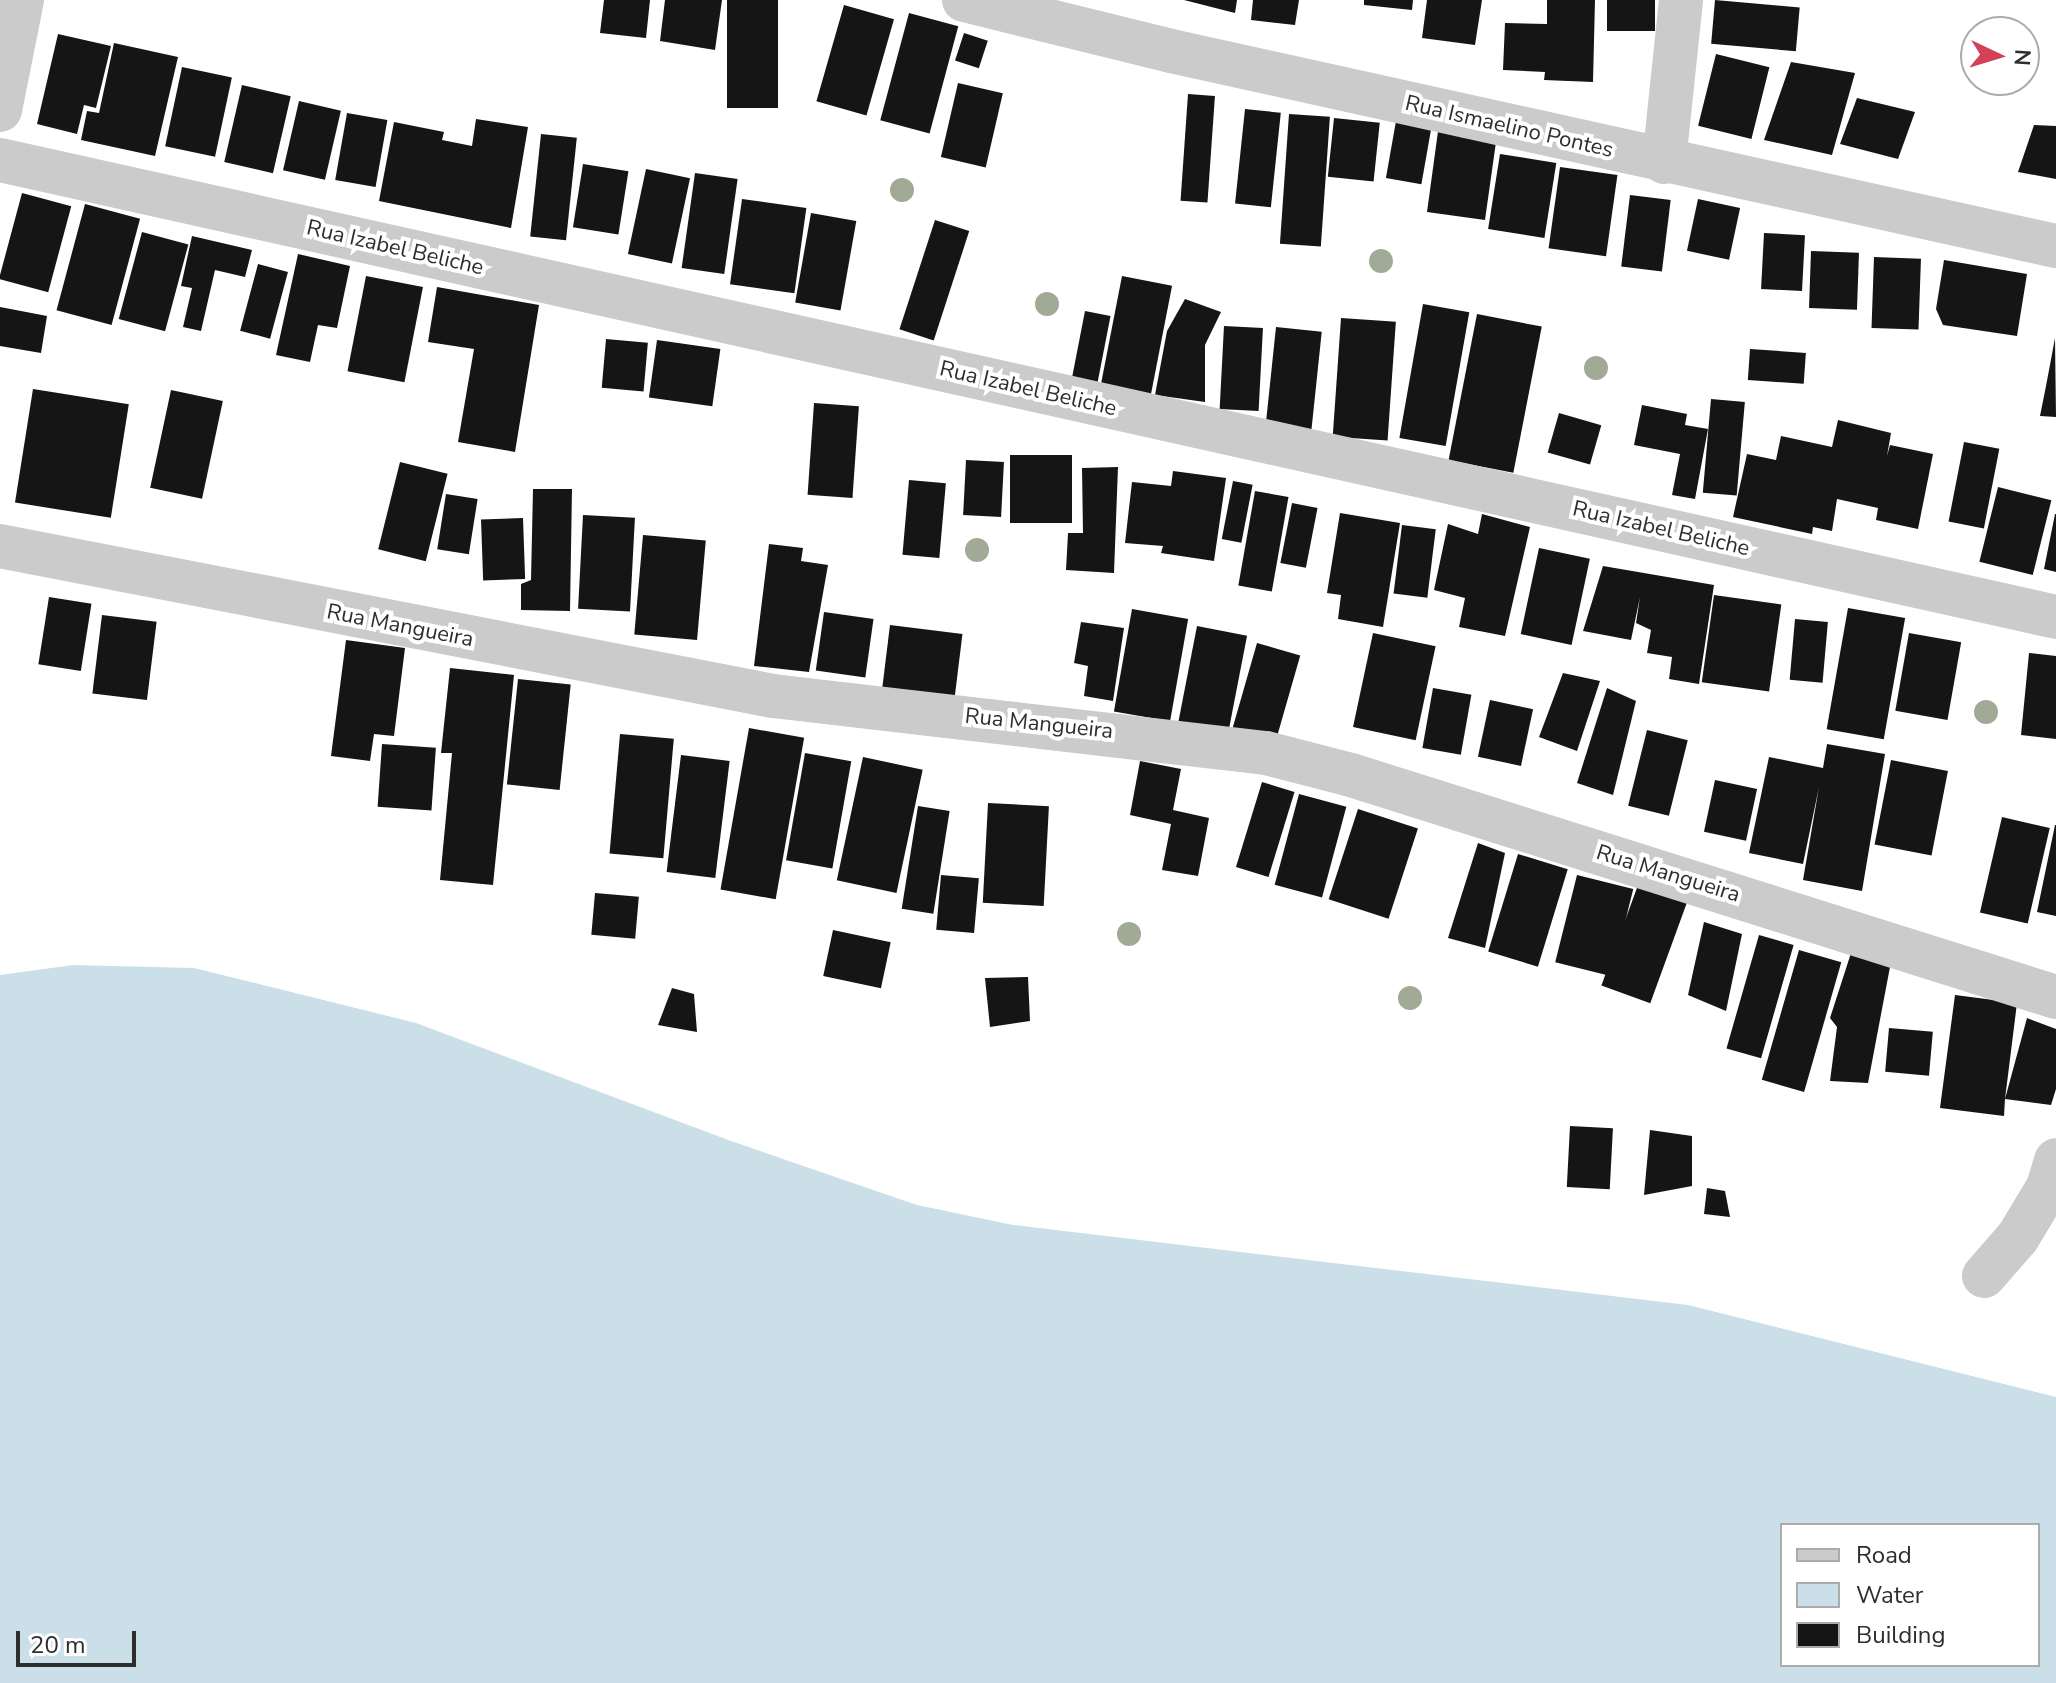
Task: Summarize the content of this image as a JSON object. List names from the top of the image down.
{
  "streets": {
    "street": ["Rua Ismaelino Pontes", "Rua Izabel Beliche", "Rua Mangueira"]
  },
  "legend": ["Road", "Water", "Building"],
  "scale_bar": "20 m",
  "north": "right"
}
